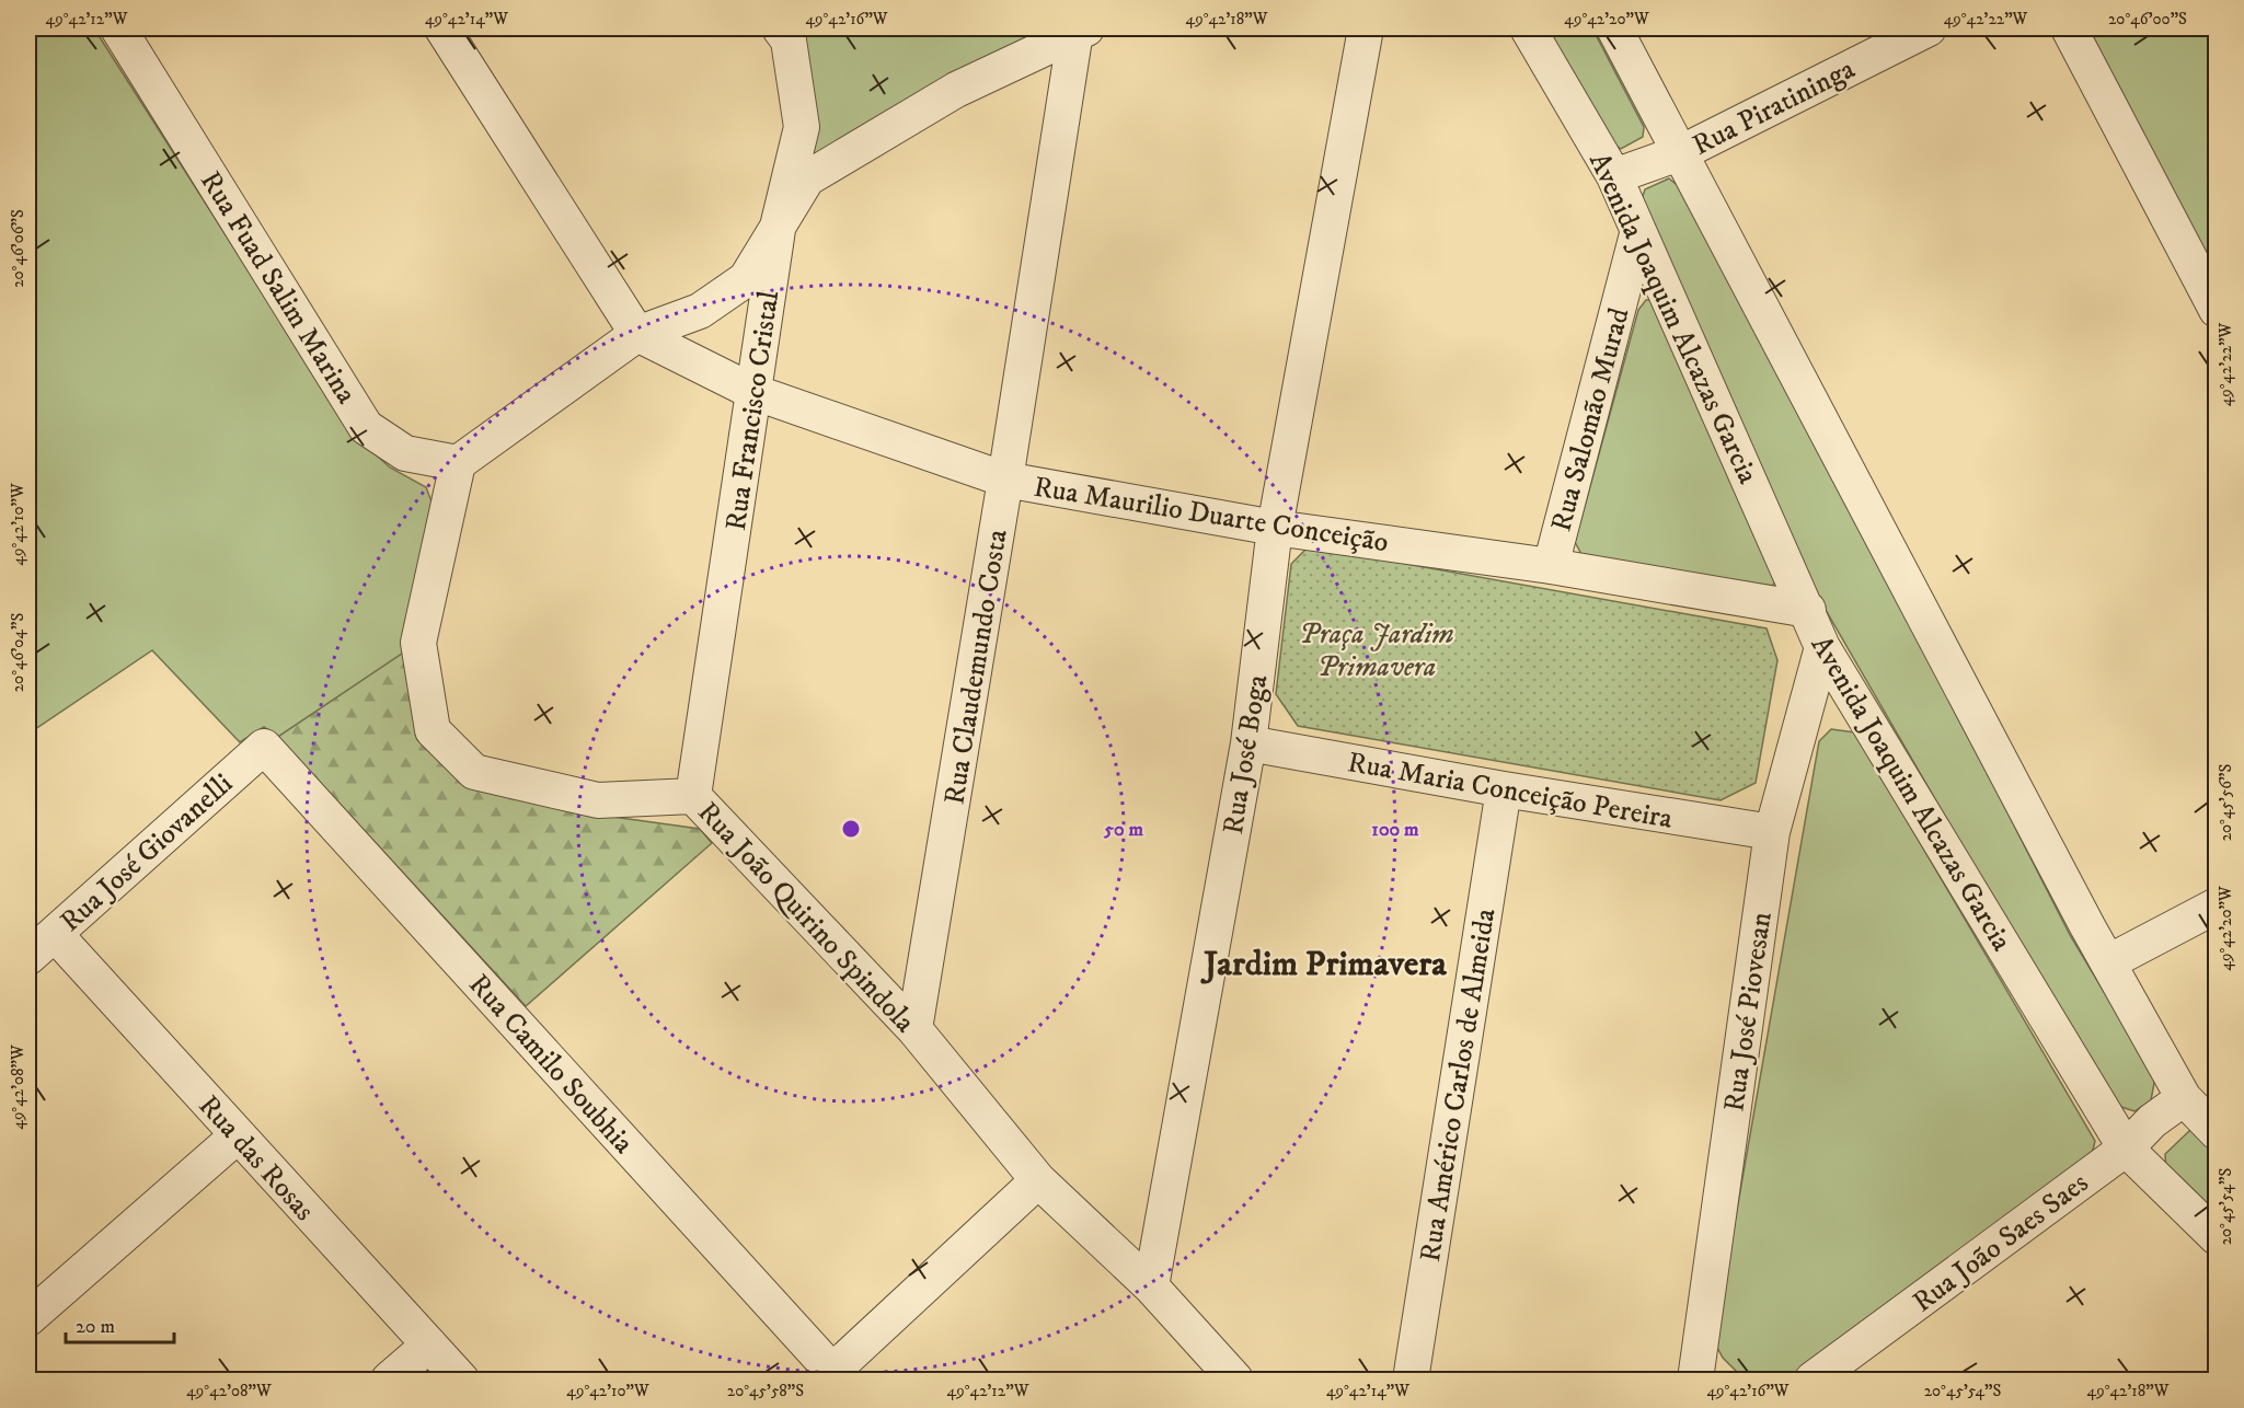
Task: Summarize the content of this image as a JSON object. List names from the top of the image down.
{
  "streets": {
    "street": [
      "Rua Piratininga",
      "Rua Fuad Salim Marina",
      "Avenida Joaquim Alcazas Garcia",
      "Rua Francisco Cristal",
      "Rua Salomão Murad",
      "Rua Maurilio Duarte Conceição",
      "Rua Claudemundo Costa",
      "Rua José Boga",
      "Rua Maria Conceição Pereira",
      "Rua José Giovanelli",
      "Rua João Quirino Spindola",
      "Rua José Piovesan",
      "Rua Camilo Soubhia",
      "Rua Américo Carlos de Almeida",
      "Rua das Rosas",
      "Rua João Saes Saes"
    ]
  },
  "crossings": [
    ["Rua Piratininga", "Avenida Joaquim Alcazas Garcia"],
    ["Rua Fuad Salim Marina", "Rua João Quirino Spindola"],
    ["Avenida Joaquim Alcazas Garcia", "Rua Salomão Murad"],
    ["Avenida Joaquim Alcazas Garcia", "Rua Maurilio Duarte Conceição"],
    ["Avenida Joaquim Alcazas Garcia", "Rua José Piovesan"],
    ["Avenida Joaquim Alcazas Garcia", "Rua João Saes Saes"],
    ["Rua Francisco Cristal", "Rua Maurilio Duarte Conceição"],
    ["Rua Francisco Cristal", "Rua João Quirino Spindola"],
    ["Rua Salomão Murad", "Rua Maurilio Duarte Conceição"],
    ["Rua Maurilio Duarte Conceição", "Rua Claudemundo Costa"],
    ["Rua Maurilio Duarte Conceição", "Rua José Boga"],
    ["Rua Claudemundo Costa", "Rua João Quirino Spindola"],
    ["Rua José Boga", "Rua Maria Conceição Pereira"],
    ["Rua José Boga", "Rua João Quirino Spindola"],
    ["Rua Maria Conceição Pereira", "Rua José Piovesan"],
    ["Rua Maria Conceição Pereira", "Rua Américo Carlos de Almeida"],
    ["Rua José Giovanelli", "Rua Camilo Soubhia"],
    ["Rua José Giovanelli", "Rua das Rosas"]
  ],
  "districts": ["Jardim Primavera"],
  "parks": ["Praça Jardim Primavera"],
  "scale_bar": "20 m",
  "coordinates": [
    "49°42'12\"W",
    "49°42'14\"W",
    "49°42'16\"W",
    "49°42'18\"W",
    "49°42'20\"W",
    "49°42'22\"W",
    "20°46'00\"S",
    "20°46'06\"S",
    "49°42'10\"W",
    "20°46'04\"S",
    "20°45'56\"S",
    "49°42'08\"W",
    "20°45'54\"S",
    "20°45'58\"S"
  ],
  "rings": ["50 m", "100 m"]
}
